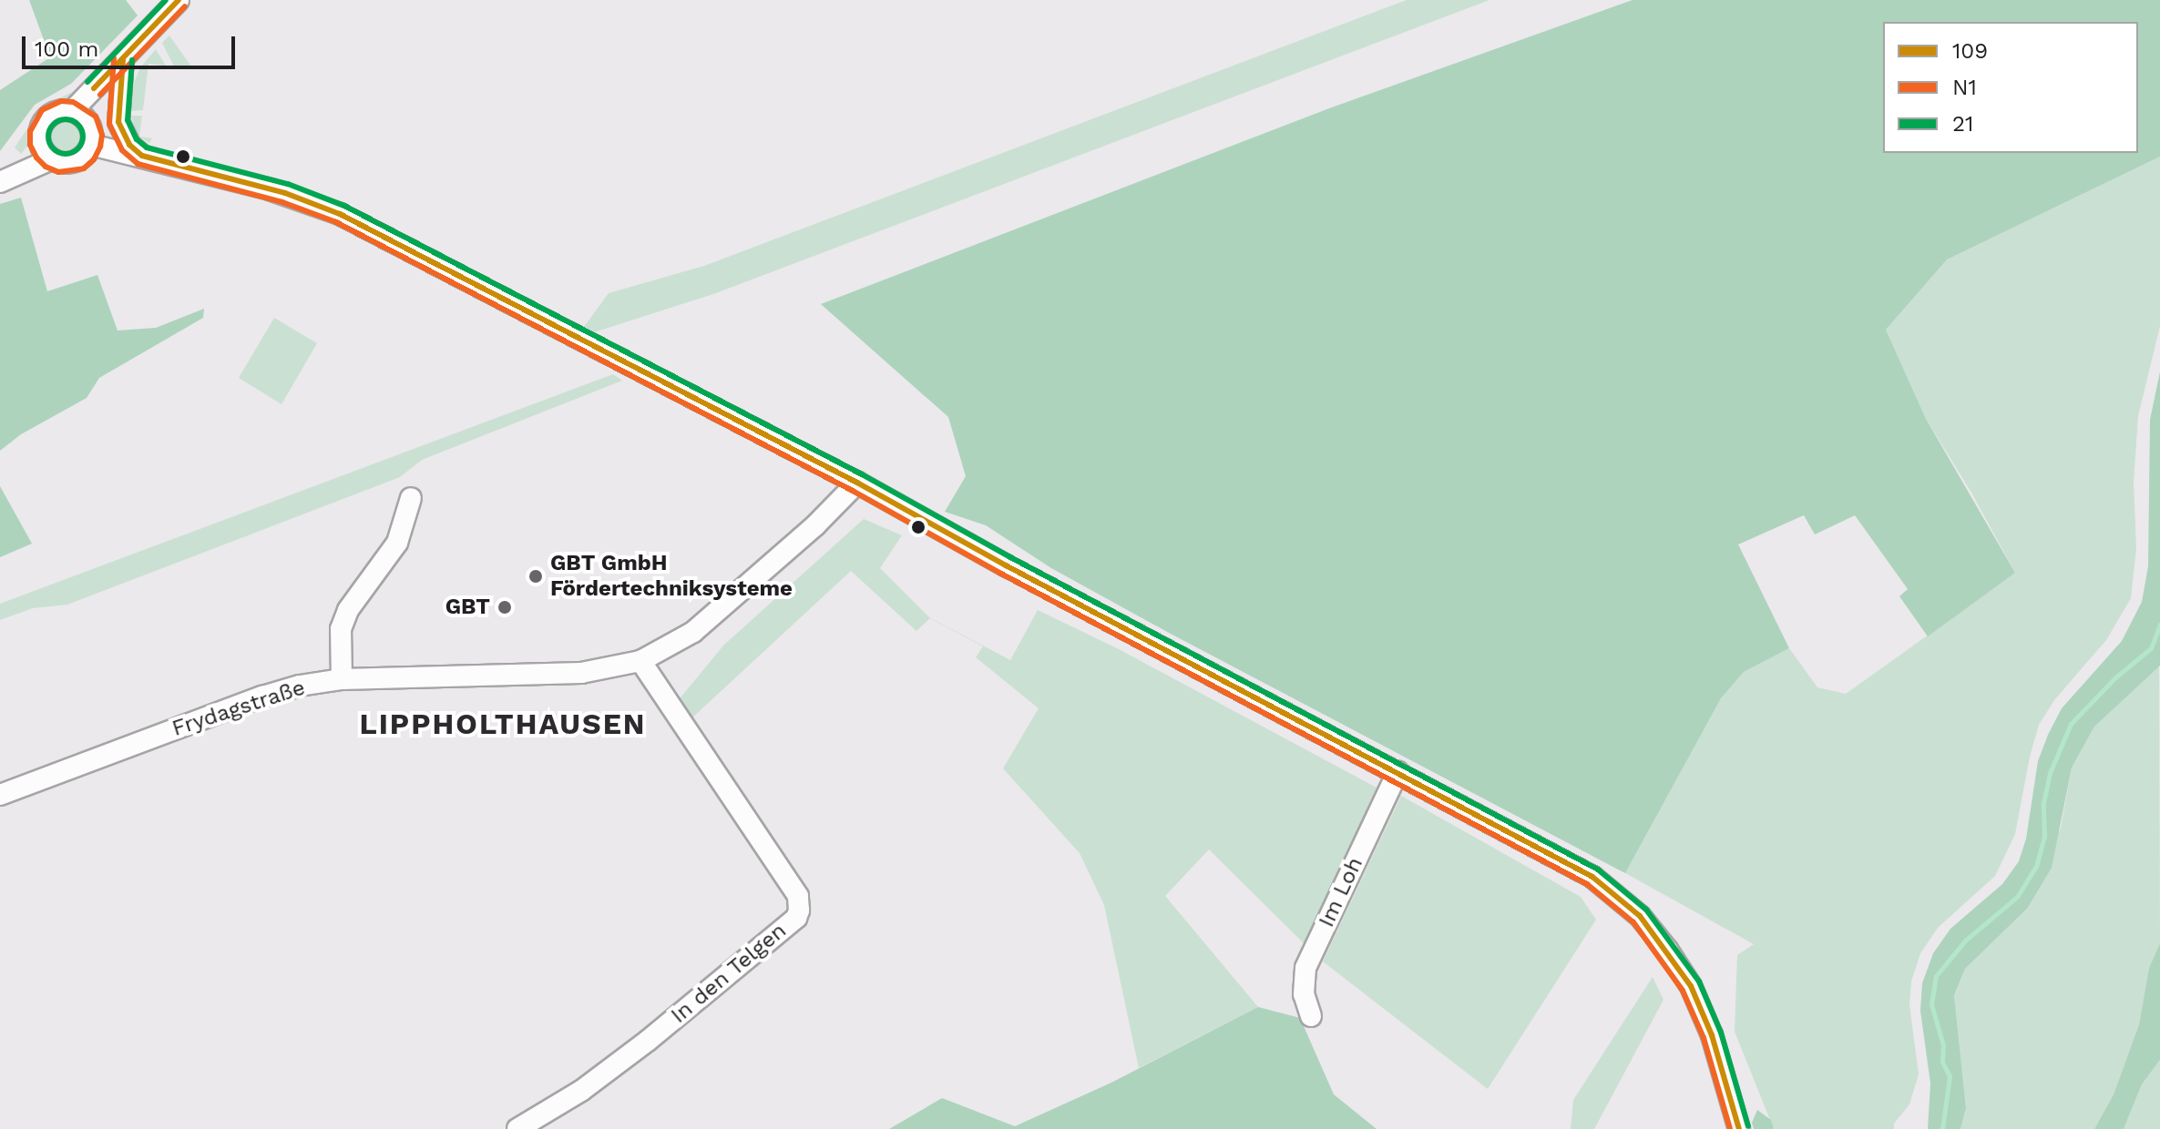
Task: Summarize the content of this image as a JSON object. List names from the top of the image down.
{
  "streets": {
    "street": ["Frydagstraße", "Im Loh", "In den Telgen"]
  },
  "crossings": [
    ["Frydagstraße", "In den Telgen"]
  ],
  "districts": ["LIPPHOLTHAUSEN"],
  "places": ["GBT GmbH Fördertechniksysteme", "GBT"],
  "lines": ["transit line 109", "transit line 21", "transit line N1"],
  "legend": ["109", "N1", "21"],
  "scale_bar": "100 m"
}
